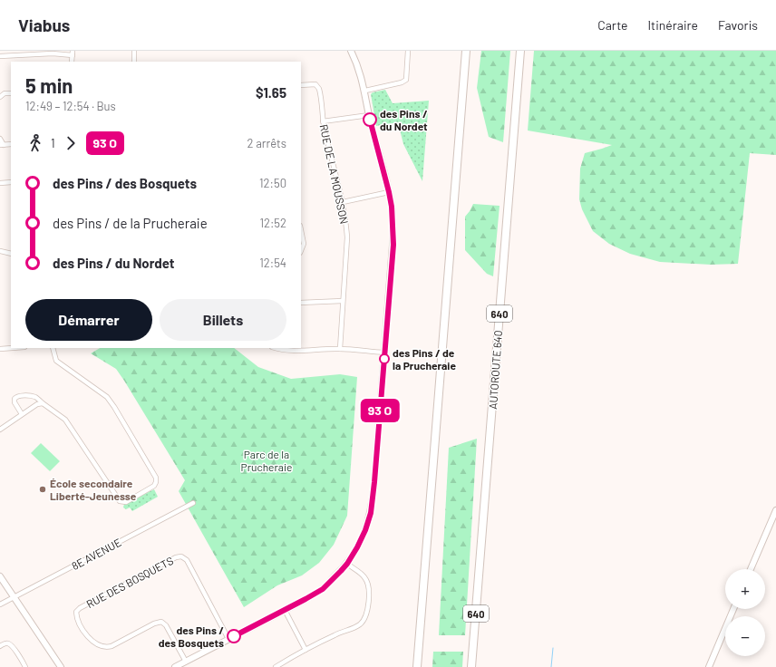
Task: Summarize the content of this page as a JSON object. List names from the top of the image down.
{
  "streets": {
    "highway": ["640", "AUTOROUTE 640"],
    "street": ["RUE DE LA MOUSSON", "8E AVENUE", "RUE DES BOSQUETS"]
  },
  "parks": ["Parc de la Prucheraie"],
  "places": [
    "des Pins / du Nordet",
    "des Pins / de la Prucheraie",
    "École secondaire Liberté-Jeunesse",
    "des Pins / des Bosquets"
  ],
  "page": {
    "header": "Viabus",
    "nav": ["Carte", "Itinéraire", "Favoris"],
    "on_map": "93 O",
    "heading": ["5 min", "12:49 – 12:54 · Bus", "$1.65"],
    "legs": ["1", "93 O", "2 arrêts"],
    "list": [
      {
        "name": "des Pins / des Bosquets",
        "value": "12:50"
      },
      {
        "name": "des Pins / de la Prucheraie",
        "value": "12:52"
      },
      {
        "name": "des Pins / du Nordet",
        "value": "12:54"
      }
    ],
    "buttons": ["Démarrer", "Billets"],
    "map_buttons": ["+", "−"]
  }
}
